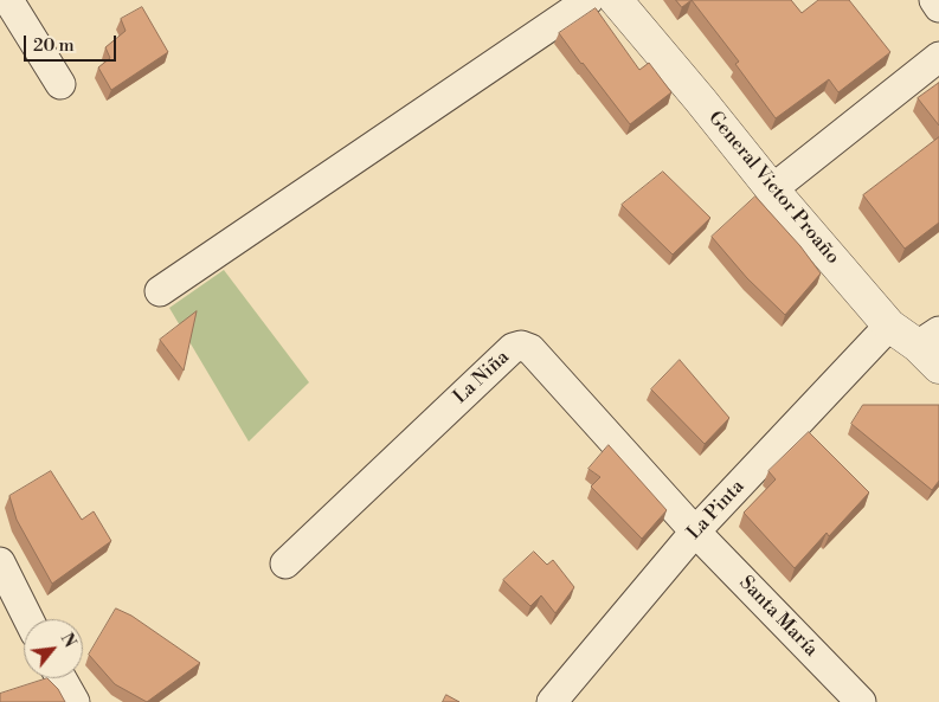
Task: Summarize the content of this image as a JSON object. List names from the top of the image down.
{
  "streets": {
    "street": [
      "General Victor Proaño",
      "La Niña",
      "La Pinta",
      "Santa María"
    ]
  },
  "crossings": [
    ["General Victor Proaño", "La Pinta"],
    ["La Niña", "La Pinta"],
    ["La Niña", "Santa María"],
    ["La Pinta", "Santa María"]
  ],
  "scale_bar": "20 m",
  "north": "top right"
}
